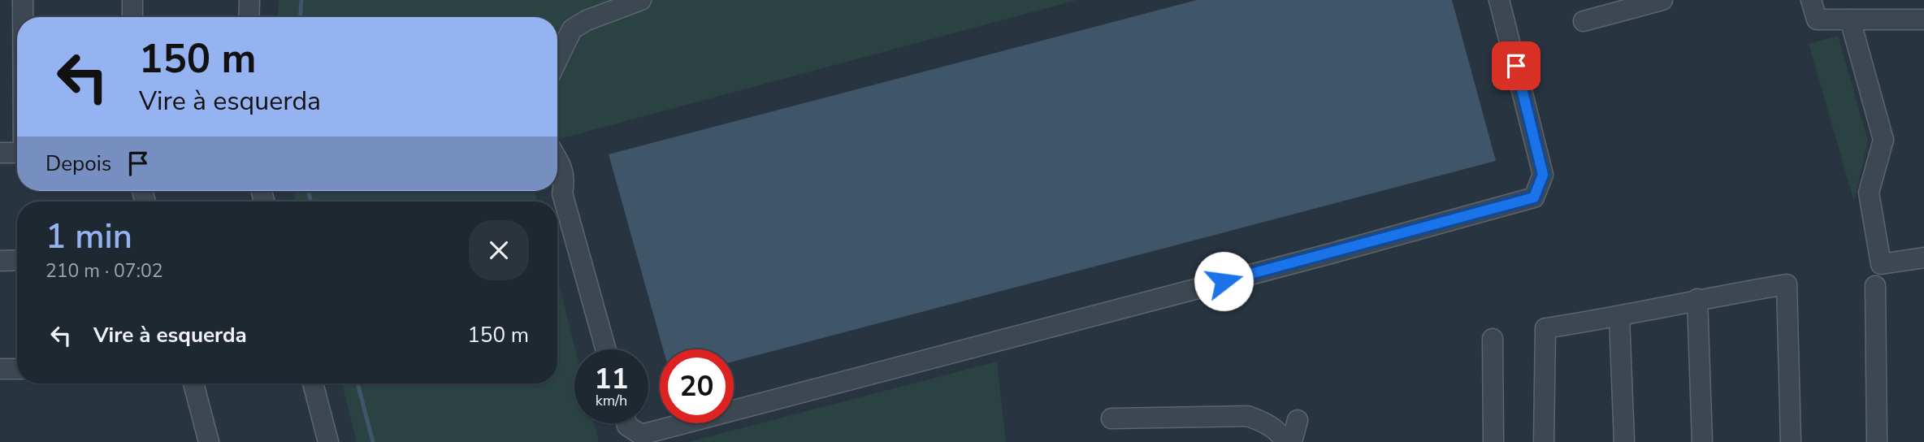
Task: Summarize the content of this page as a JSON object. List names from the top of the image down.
{
  "page": {
    "turn": ["150 m", "Vire à esquerda"],
    "then": "Depois",
    "heading": ["1 min", "210 m · 07:02"],
    "list": [
      {
        "name": "Vire à esquerda",
        "value": "150 m"
      }
    ],
    "speed": "11 km/h",
    "limit": "20"
  }
}
